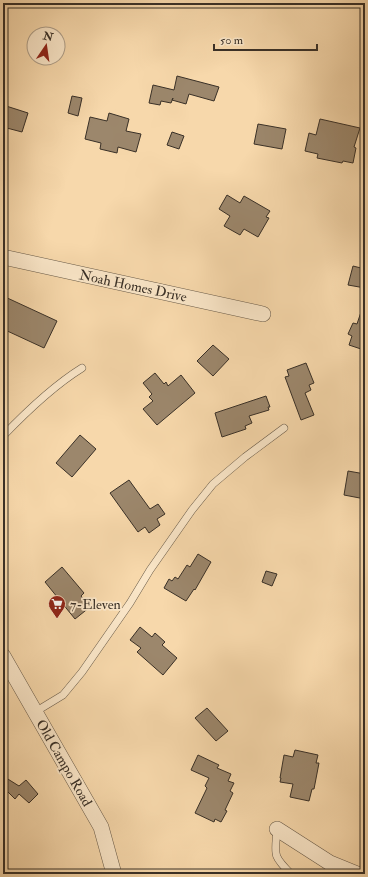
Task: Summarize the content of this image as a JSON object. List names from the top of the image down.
{
  "streets": {
    "street": ["Noah Homes Drive", "Old Campo Road"]
  },
  "places": {
    "supermarket": ["7-Eleven"]
  },
  "scale_bar": "50 m",
  "north": "top"
}
